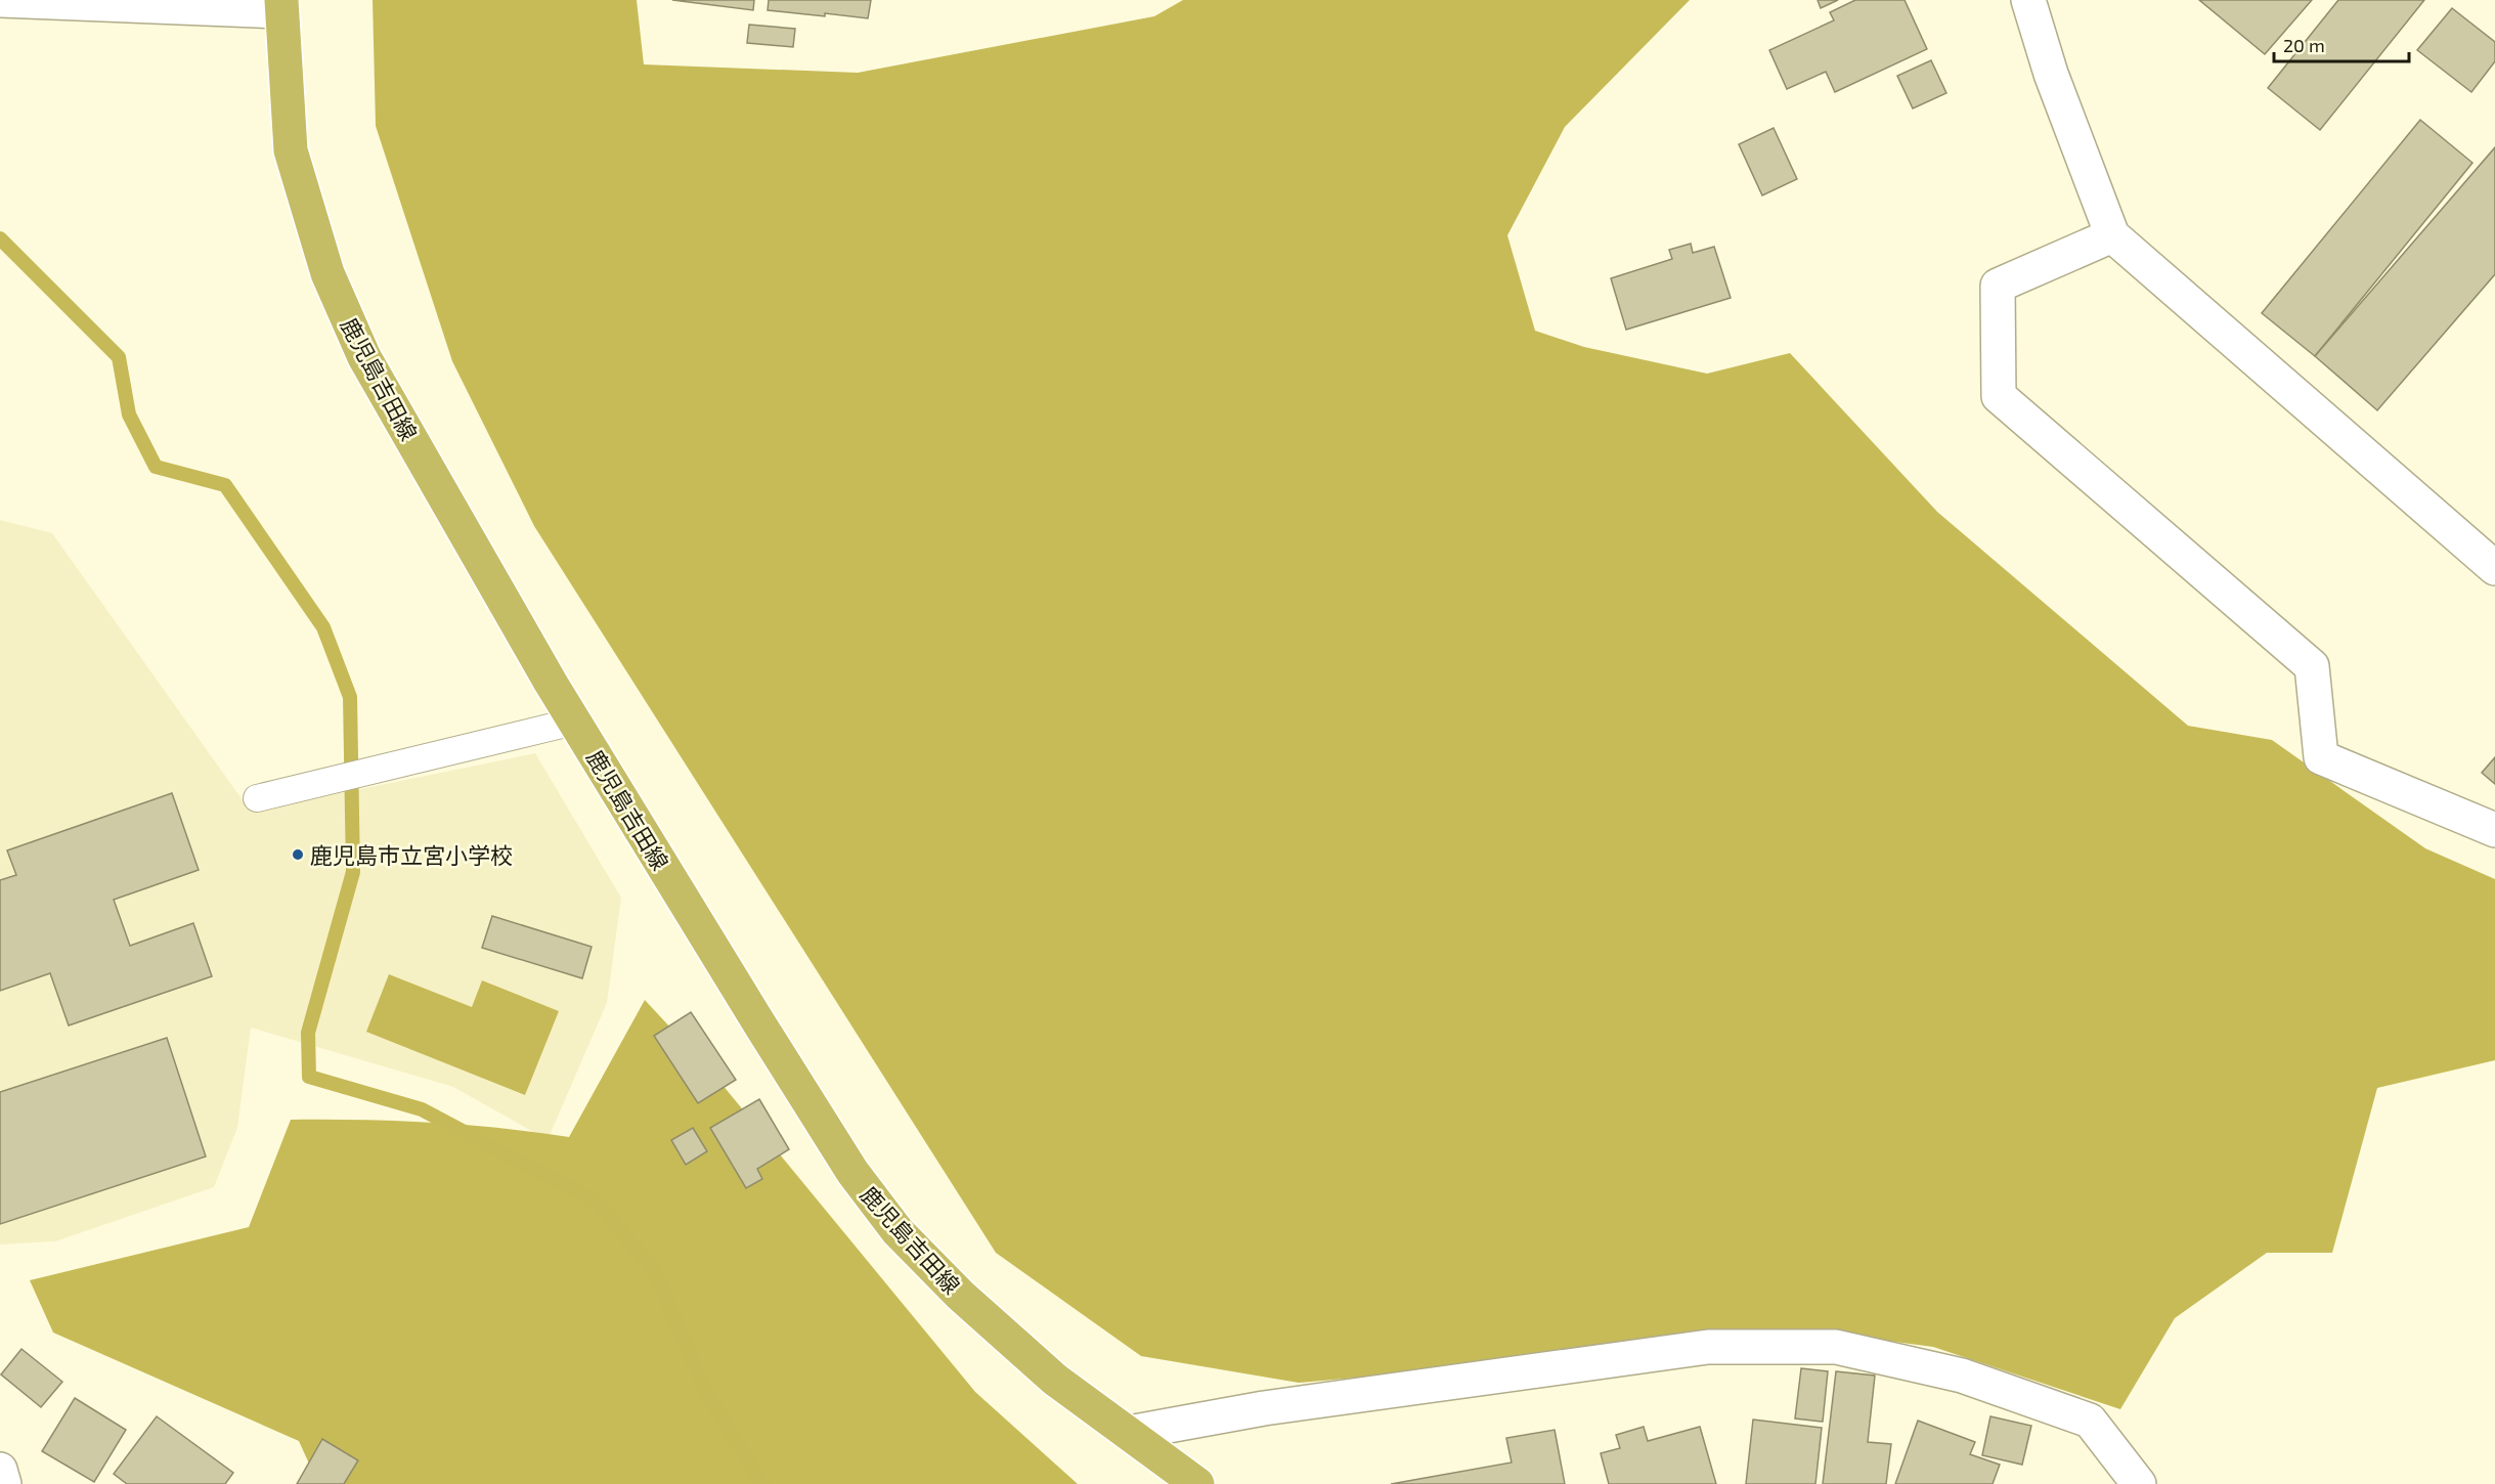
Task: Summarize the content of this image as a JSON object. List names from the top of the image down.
{
  "streets": {
    "main road": ["鹿児島吉田線"]
  },
  "places": ["鹿児島市立宮小学校"],
  "scale_bar": "20 m"
}
